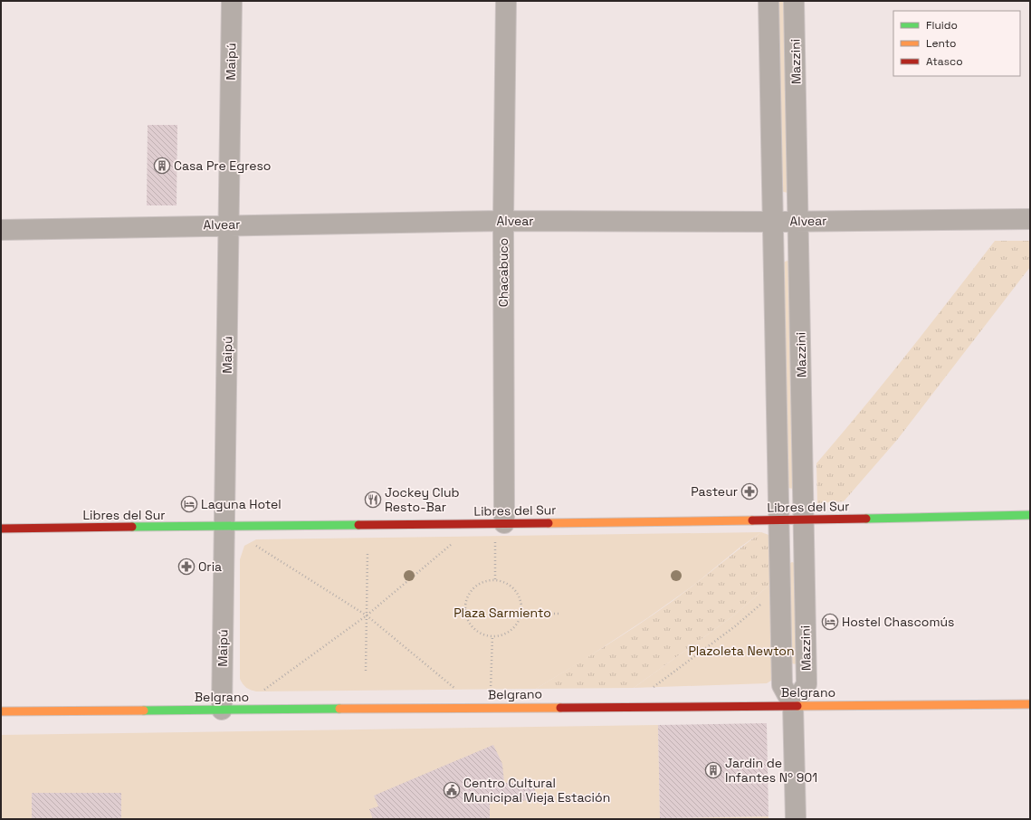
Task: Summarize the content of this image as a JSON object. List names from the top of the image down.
{
  "streets": {
    "main road": ["Libres del Sur", "Belgrano"],
    "street": [
      "Maipú",
      "Mazzini",
      "Alvear",
      "Chacabuco"
    ]
  },
  "crossings": [
    ["Maipú", "Alvear"],
    ["Maipú", "Libres del Sur"],
    ["Maipú", "Belgrano"],
    ["Mazzini", "Alvear"],
    ["Mazzini", "Libres del Sur"],
    ["Mazzini", "Belgrano"],
    ["Alvear", "Chacabuco"],
    ["Chacabuco", "Libres del Sur"]
  ],
  "parks": ["Plaza Sarmiento", "Plazoleta Newton"],
  "places": {
    "building": ["Casa Pre Egreso", "Jardin de Infantes Nº 901"],
    "pharmacy": ["Pasteur", "Oria"],
    "restaurant": ["Jockey Club Resto-Bar"],
    "hotel": ["Laguna Hotel", "Hostel Chascomús"],
    "public building": ["Centro Cultural Municipal Vieja Estación"]
  },
  "legend": ["Fluido", "Lento", "Atasco"]
}
